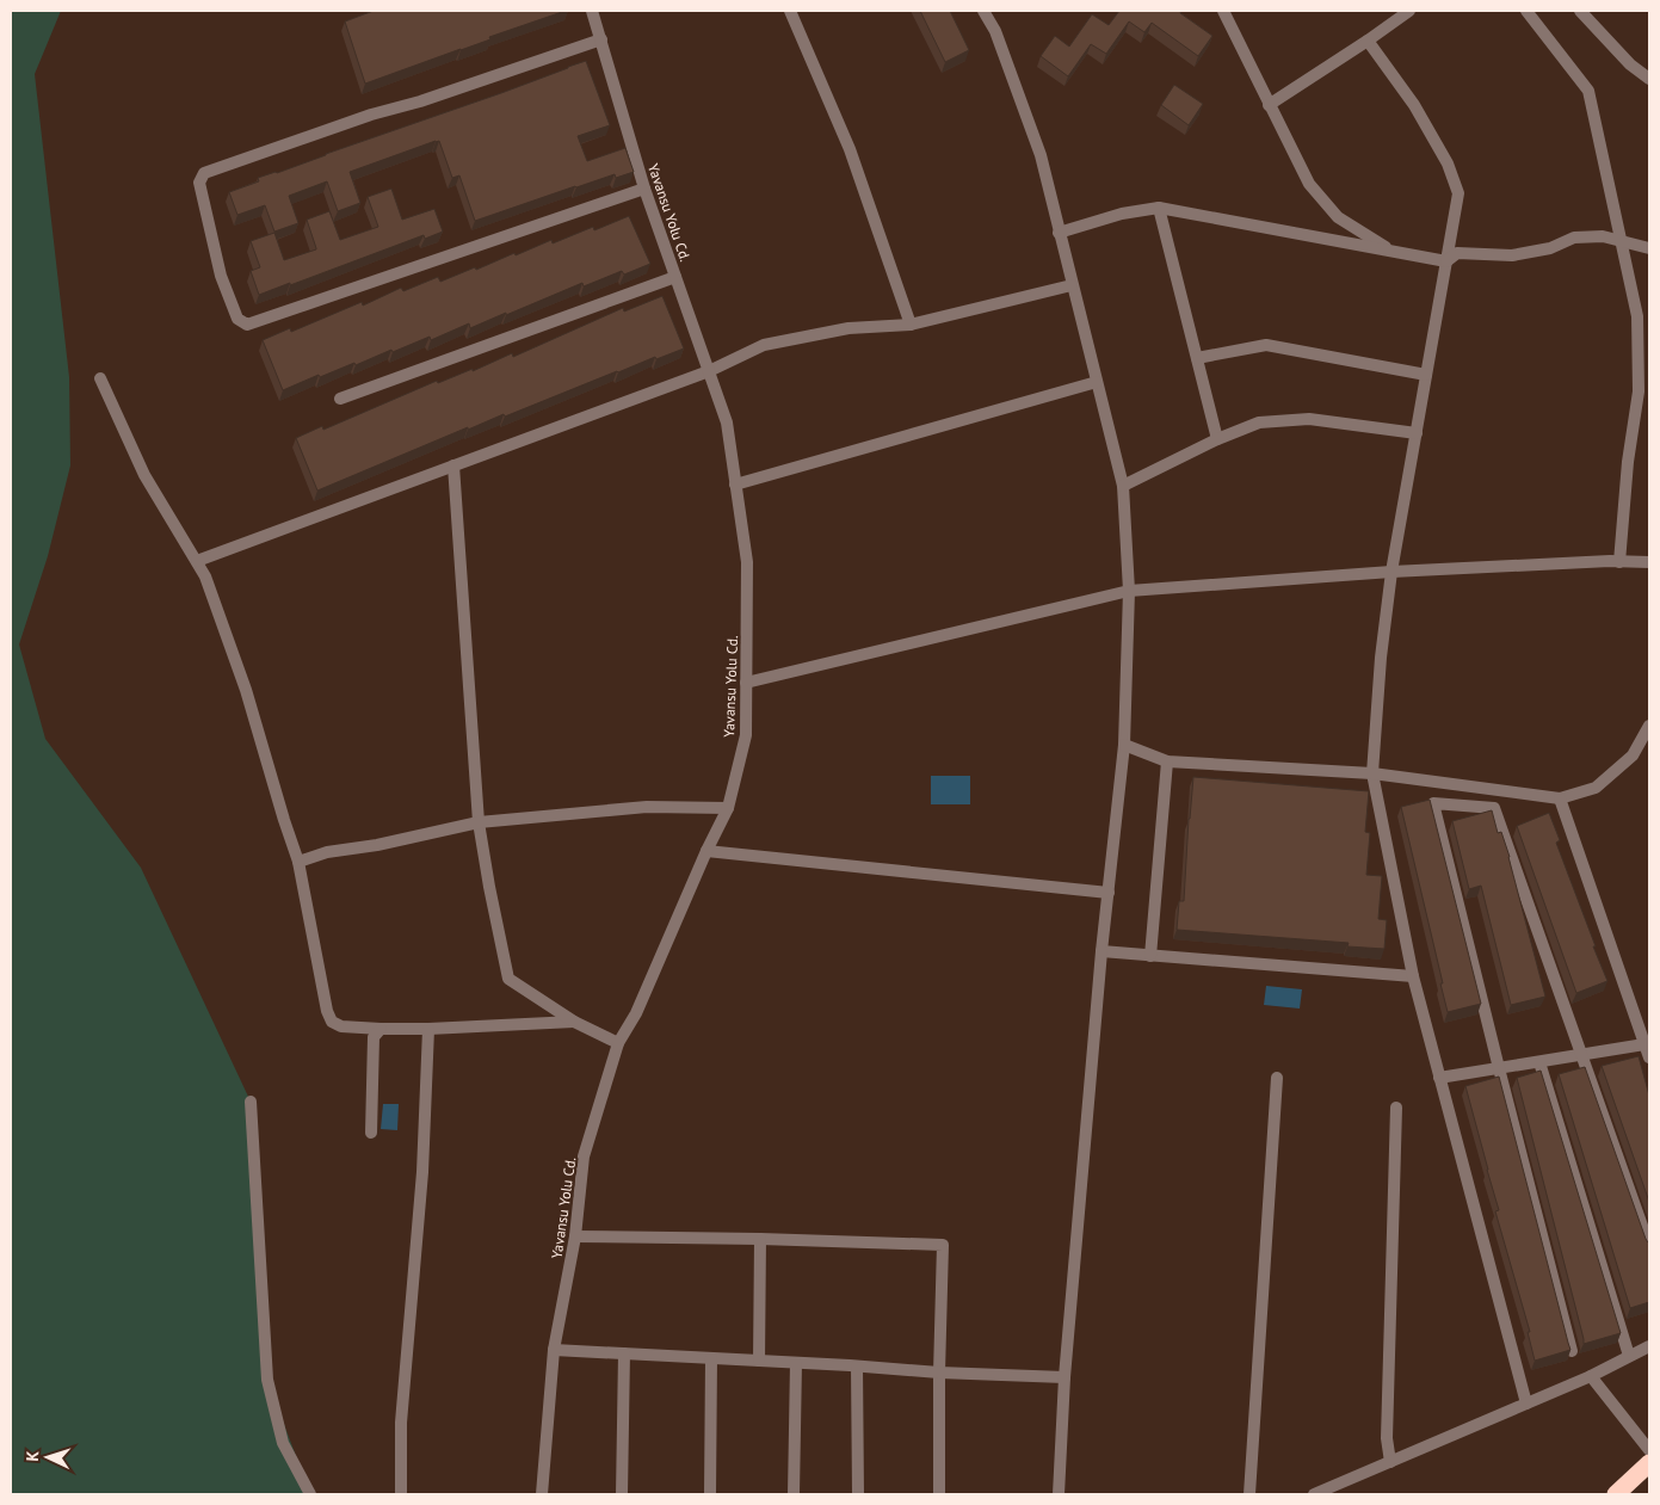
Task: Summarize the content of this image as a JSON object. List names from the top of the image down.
{
  "streets": {
    "street": ["Yavansu Yolu Cd."]
  },
  "north": "left"
}
